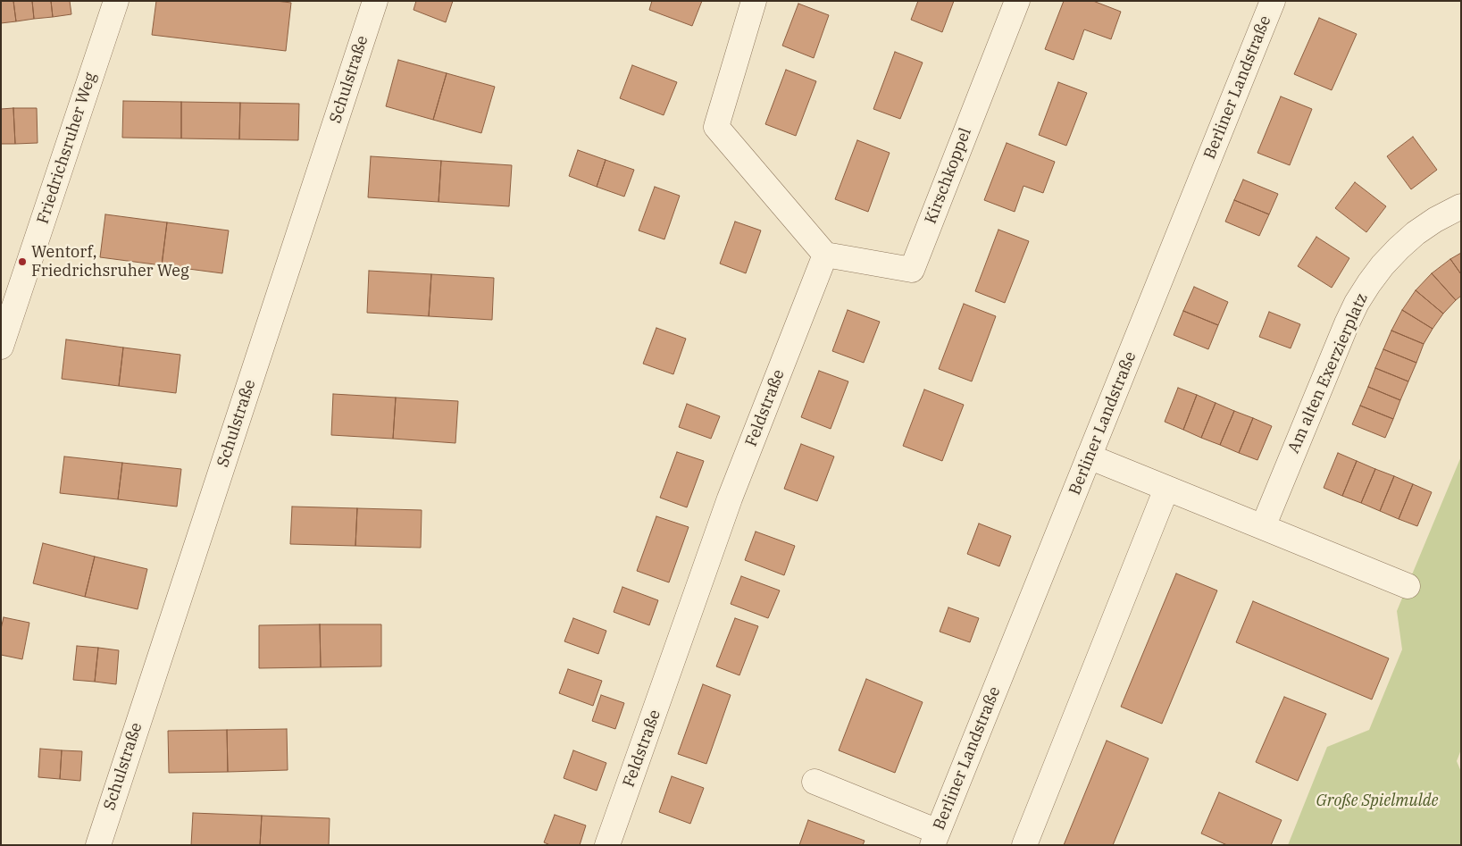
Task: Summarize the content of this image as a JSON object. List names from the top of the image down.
{
  "streets": {
    "street": [
      "Schulstraße",
      "Berliner Landstraße",
      "Friedrichsruher Weg",
      "Kirschkoppel",
      "Am alten Exerzierplatz",
      "Feldstraße"
    ]
  },
  "crossings": [
    ["Kirschkoppel", "Feldstraße"]
  ],
  "parks": ["Große Spielmulde"],
  "places": ["Wentorf, Friedrichsruher Weg"]
}
